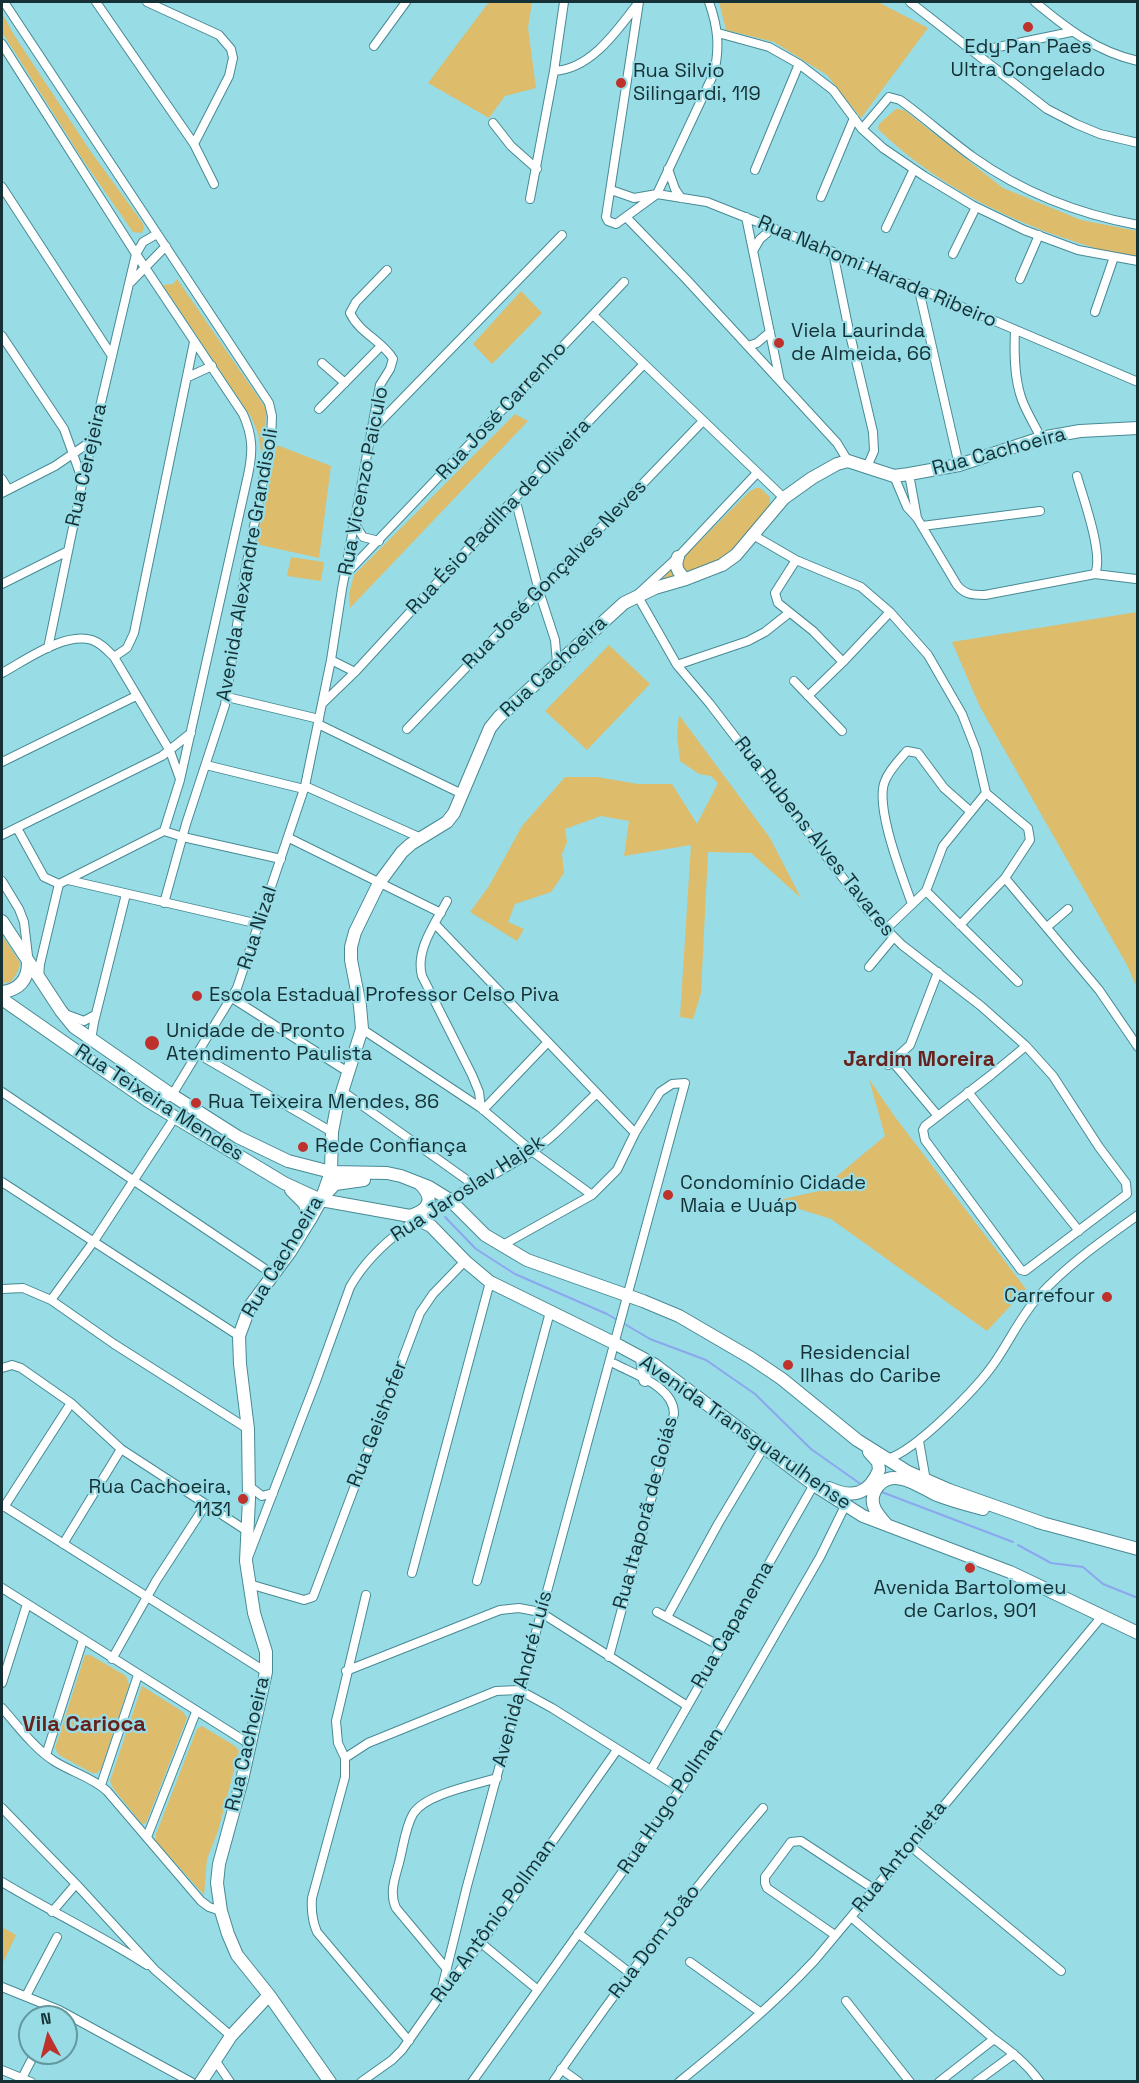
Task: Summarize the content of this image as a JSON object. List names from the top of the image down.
{
  "streets": {
    "main road": ["Rua Cachoeira", "Rua Teixeira Mendes", "Avenida Transguarulhense"],
    "street": [
      "Rua Nahomi Harada Ribeiro",
      "Rua José Carrenho",
      "Rua Cerejeira",
      "Rua Vicenzo Paiculo",
      "Rua Ésio Padilha de Oliveira",
      "Avenida Alexandre Grandisoli",
      "Rua José Gonçalves Neves",
      "Rua Rubens Alves Tavares",
      "Rua Nizal",
      "Rua Jaroslav Hajek",
      "Rua Geishofer",
      "Rua Itaporã de Goiás",
      "Rua Capanema",
      "Avenida André Luís",
      "Rua Hugo Pollman",
      "Rua Antonieta",
      "Rua Antônio Pollman",
      "Rua Dom João"
    ]
  },
  "crossings": [
    ["Rua José Carrenho", "Rua Vicenzo Paiculo"],
    ["Rua Cachoeira", "Rua Rubens Alves Tavares"],
    ["Rua Cachoeira", "Rua Teixeira Mendes"],
    ["Rua Cachoeira", "Rua Jaroslav Hajek"],
    ["Rua Cachoeira", "Rua Geishofer"],
    ["Rua Cachoeira", "Avenida Transguarulhense"],
    ["Rua Cerejeira", "Avenida Alexandre Grandisoli"],
    ["Rua Vicenzo Paiculo", "Rua Ésio Padilha de Oliveira"],
    ["Rua Vicenzo Paiculo", "Rua Nizal"],
    ["Rua Nizal", "Rua Teixeira Mendes"],
    ["Rua Teixeira Mendes", "Avenida Transguarulhense"],
    ["Rua Jaroslav Hajek", "Avenida Transguarulhense"],
    ["Rua Geishofer", "Avenida Transguarulhense"],
    ["Avenida Transguarulhense", "Rua Capanema"],
    ["Avenida Transguarulhense", "Avenida André Luís"],
    ["Avenida Transguarulhense", "Rua Hugo Pollman"],
    ["Avenida Transguarulhense", "Rua Antonieta"],
    ["Rua Itaporã de Goiás", "Avenida André Luís"],
    ["Avenida André Luís", "Rua Antônio Pollman"]
  ],
  "districts": ["Jardim Moreira", "Vila Carioca"],
  "places": [
    "Edy Pan Paes Ultra Congelado",
    "Rua Silvio Silingardi, 119",
    "Viela Laurinda de Almeida, 66",
    "Escola Estadual Professor Celso Piva",
    "Unidade de Pronto Atendimento Paulista",
    "Rua Teixeira Mendes, 86",
    "Rede Confiança",
    "Condomínio Cidade Maia e Uuáp",
    "Carrefour",
    "Residencial Ilhas do Caribe",
    "Rua Cachoeira, 1131",
    "Avenida Bartolomeu de Carlos, 901"
  ],
  "north": "top"
}
